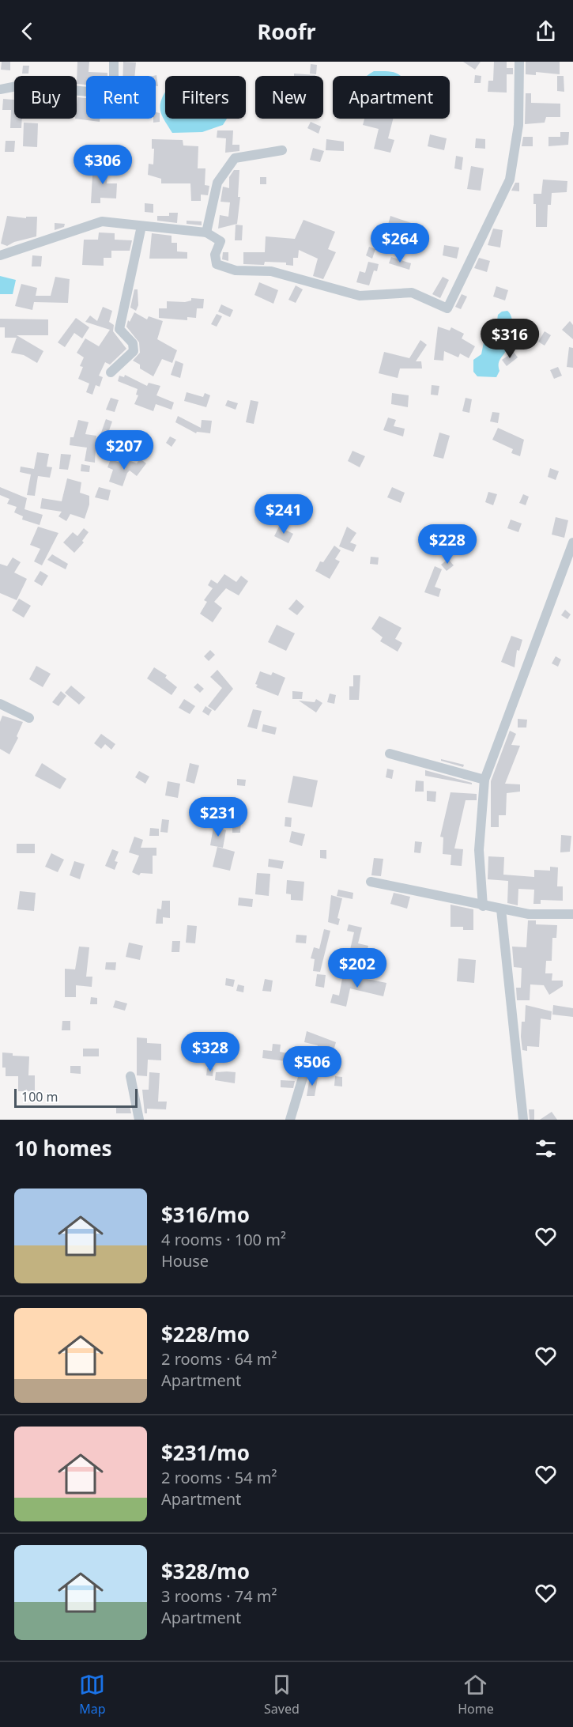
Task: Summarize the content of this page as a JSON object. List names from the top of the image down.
{
  "scale_bar": "100 m",
  "page": {
    "header": "Roofr",
    "chip": [
      "Buy",
      "Rent",
      "Filters",
      "New",
      "Apartment"
    ],
    "price": [
      "$306",
      "$264",
      "$316",
      "$207",
      "$241",
      "$228",
      "$231",
      "$202",
      "$328",
      "$506"
    ],
    "scale": "100 m",
    "heading": "10 homes",
    "list": [
      {
        "name": "$316/mo",
        "note": "4 rooms · 100 m² · House"
      },
      {
        "name": "$228/mo",
        "note": "2 rooms · 64 m² · Apartment"
      },
      {
        "name": "$231/mo",
        "note": "2 rooms · 54 m² · Apartment"
      },
      {
        "name": "$328/mo",
        "note": "3 rooms · 74 m² · Apartment"
      }
    ],
    "tabs": ["Map", "Saved", "Home"]
  }
}
